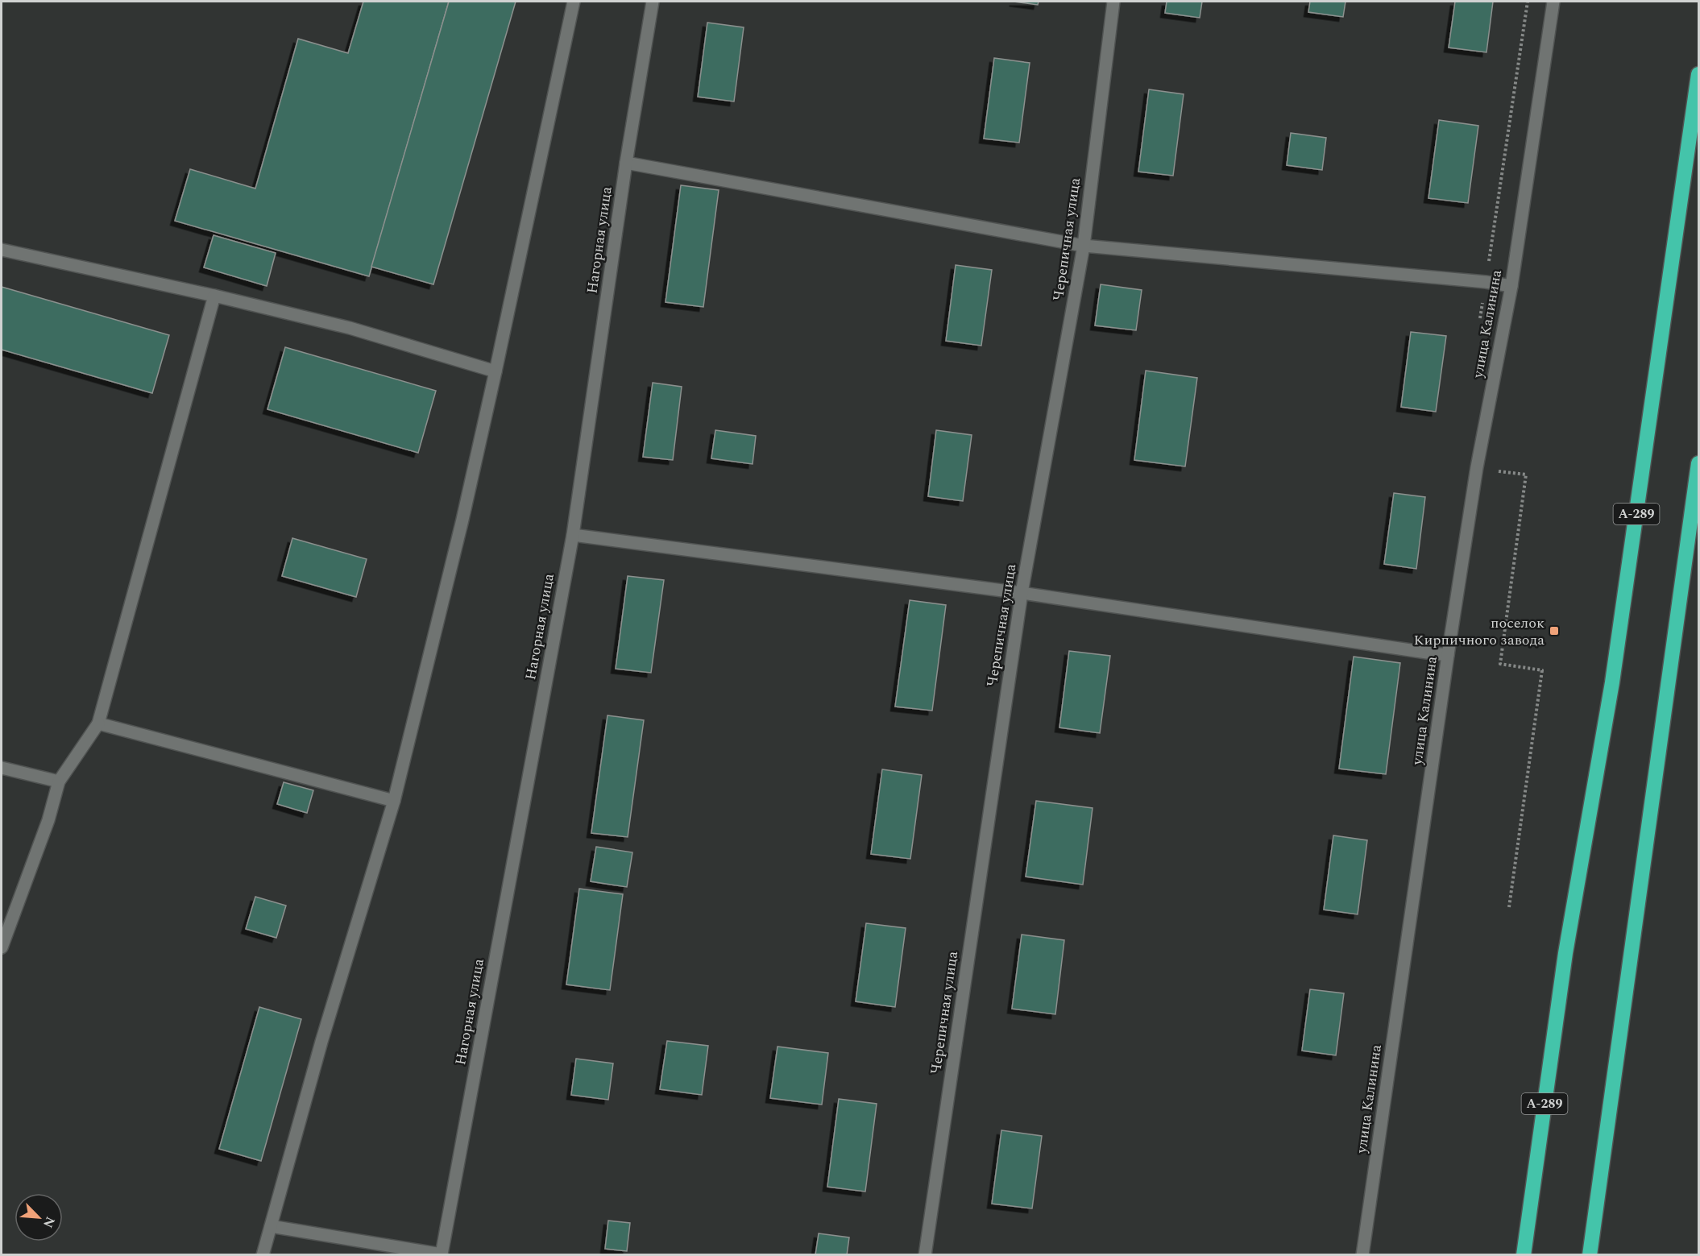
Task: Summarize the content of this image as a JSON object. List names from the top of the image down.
{
  "streets": {
    "highway": ["А-289"],
    "street": ["Черепичная улица", "Нагорная улица", "улица Калинина"]
  },
  "places": {
    "transit": ["поселок Кирпичного завода"]
  },
  "north": "bottom right"
}
